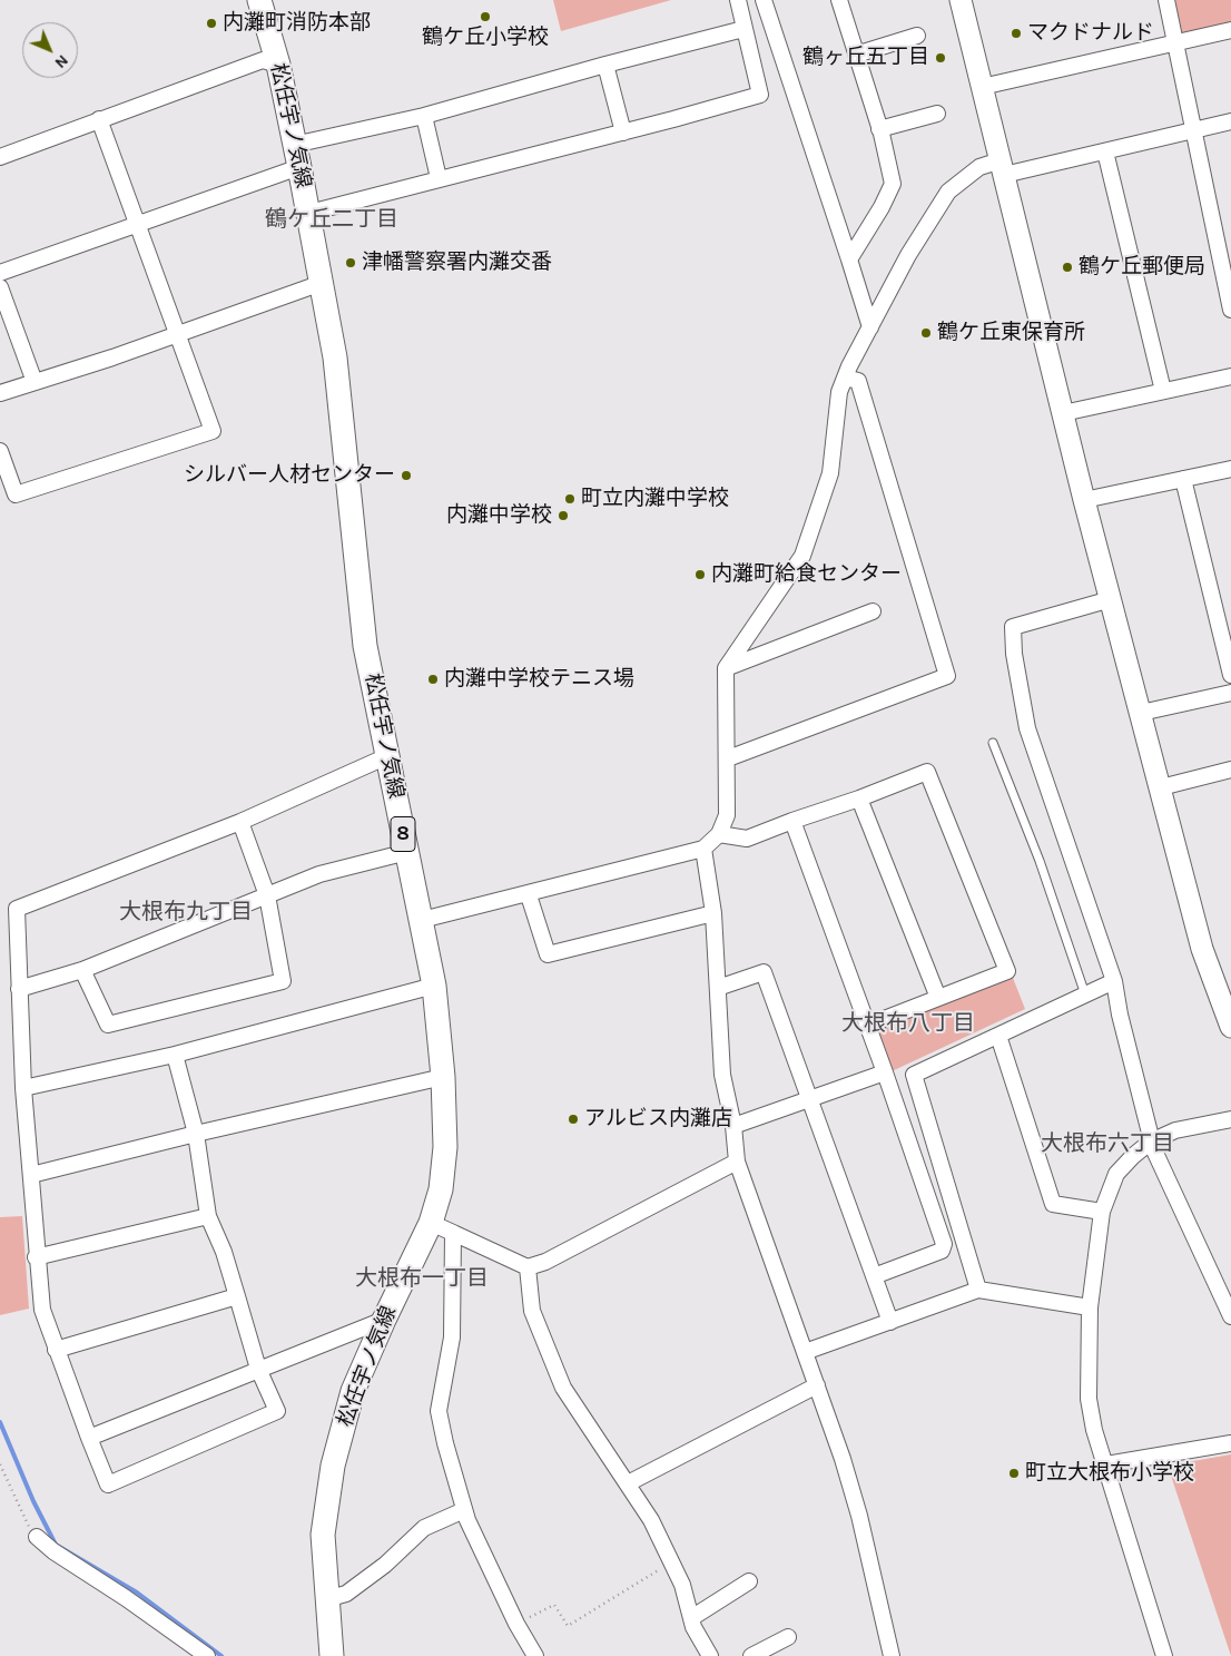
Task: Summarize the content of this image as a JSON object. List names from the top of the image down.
{
  "streets": {
    "main road": ["松任宇ノ気線", "8"]
  },
  "districts": [
    "鶴ケ丘二丁目",
    "大根布九丁目",
    "大根布八丁目",
    "大根布六丁目",
    "大根布一丁目"
  ],
  "places": [
    "鶴ケ丘小学校",
    "内灘町消防本部",
    "マクドナルド",
    "鶴ヶ丘五丁目",
    "津幡警察署内灘交番",
    "鶴ケ丘郵便局",
    "鶴ケ丘東保育所",
    "シルバー人材センター",
    "町立内灘中学校",
    "内灘中学校",
    "内灘町給食センター",
    "内灘中学校テニス場",
    "アルビス内灘店",
    "町立大根布小学校"
  ],
  "north": "bottom right"
}
